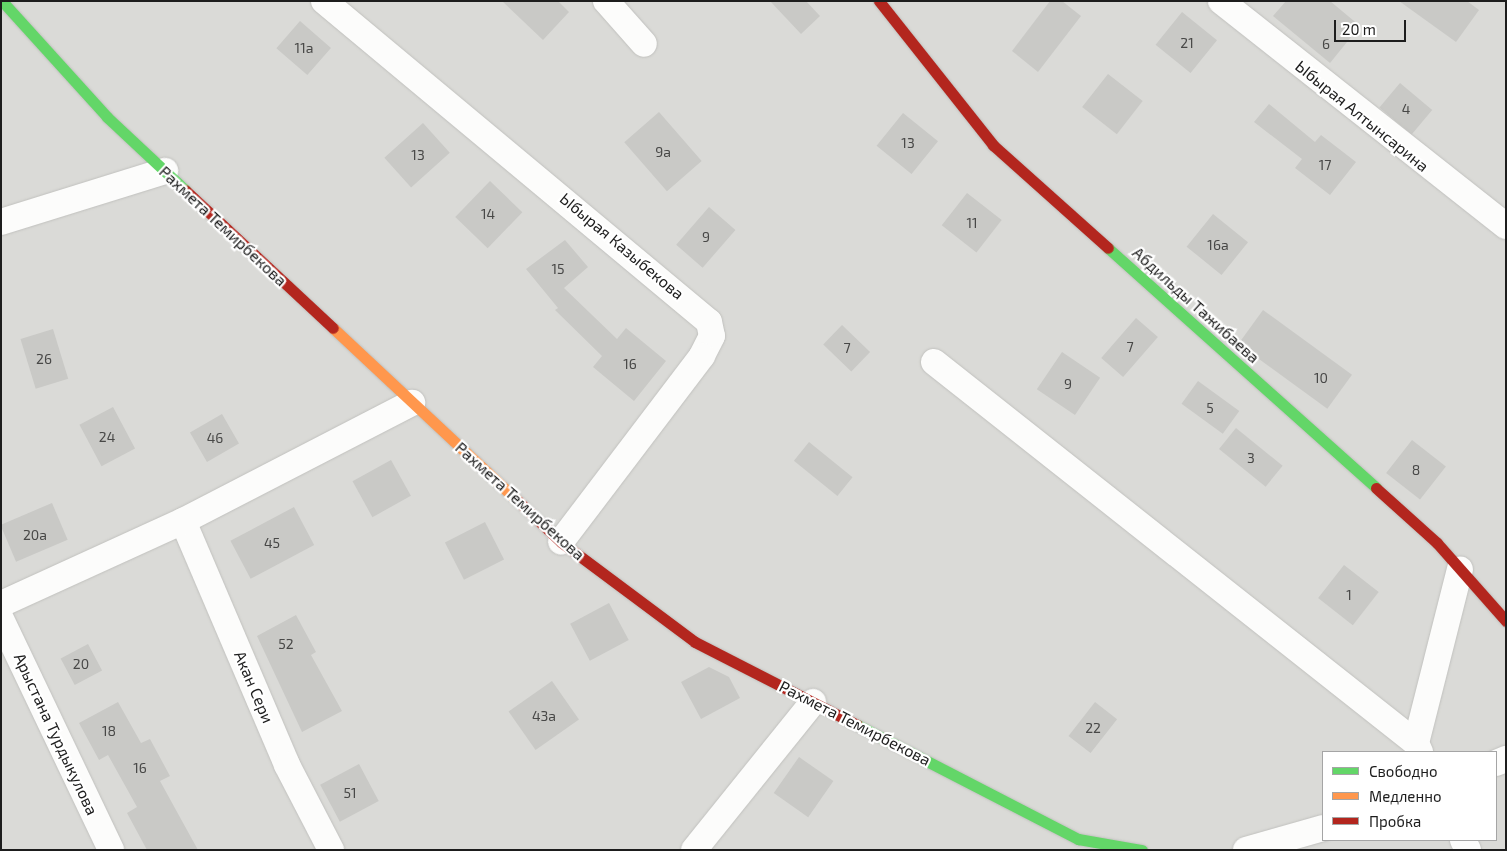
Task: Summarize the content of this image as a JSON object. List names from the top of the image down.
{
  "streets": {
    "street": [
      "Ыбырая Алтынсарина",
      "Рахмета Темирбекова",
      "Ыбырая Казыбекова",
      "Абдильды Тажибаева",
      "Акан Сери",
      "Арыстана Турдыкулова"
    ]
  },
  "crossings": [
    ["Рахмета Темирбекова", "Ыбырая Казыбекова"]
  ],
  "house_numbers": [
    "21",
    "6",
    "11а",
    "4",
    "13",
    "9а",
    "13",
    "17",
    "14",
    "11",
    "9",
    "16а",
    "15",
    "7",
    "7",
    "26",
    "16",
    "10",
    "9",
    "5",
    "24",
    "46",
    "3",
    "8",
    "20а",
    "45",
    "1",
    "52",
    "20",
    "43а",
    "22",
    "18",
    "16",
    "51"
  ],
  "legend": ["Свободно", "Медленно", "Пробка"],
  "scale_bar": "20 m"
}
